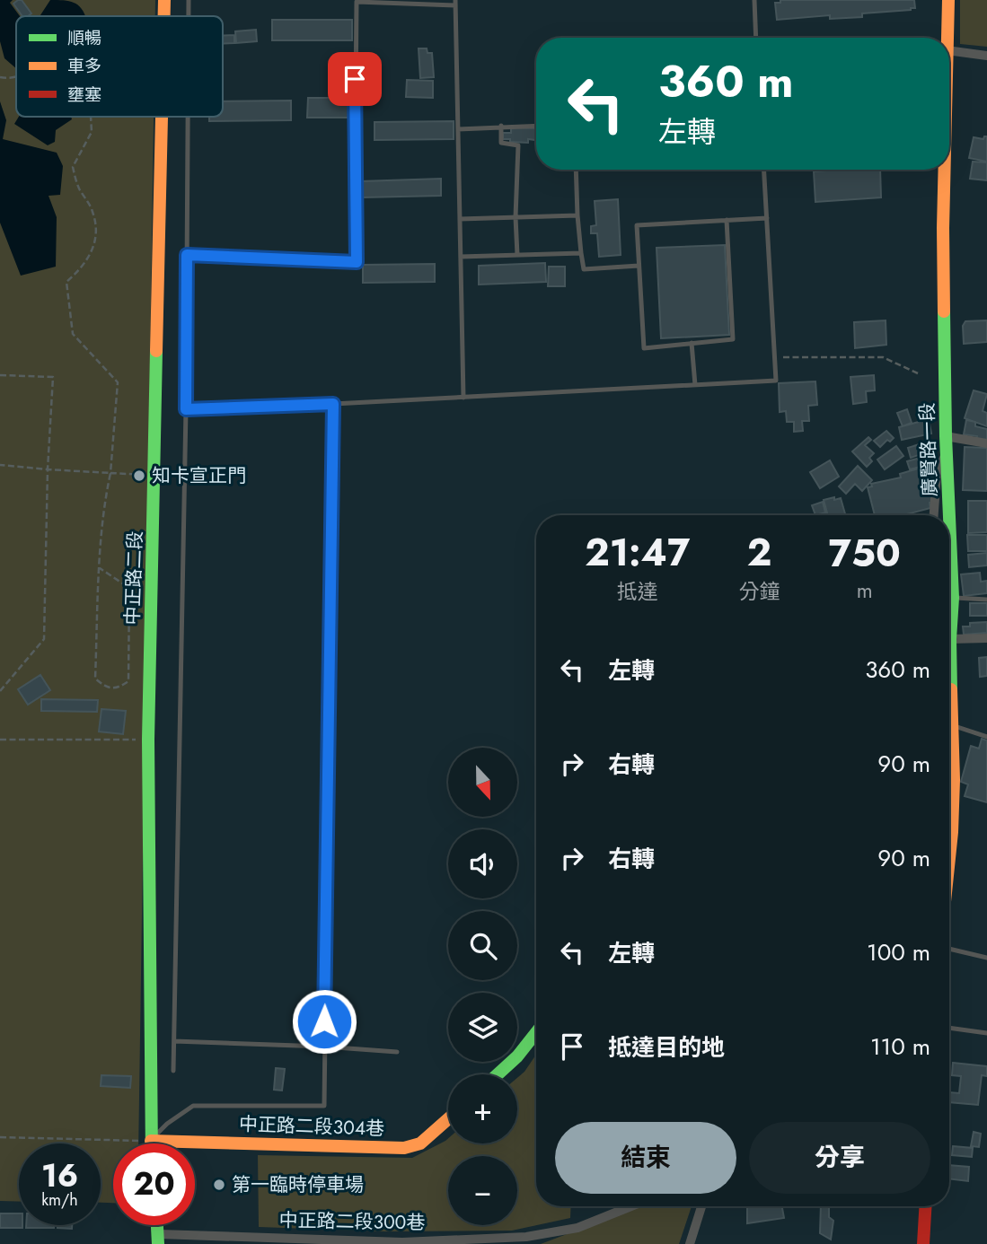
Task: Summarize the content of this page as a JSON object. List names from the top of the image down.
{
  "streets": {
    "street": [
      "廣賢路一段",
      "中正路二段",
      "中正路二段304巷",
      "中正路二段300巷"
    ]
  },
  "crossings": [
    ["中正路二段", "中正路二段304巷"]
  ],
  "places": ["知卡宣正門", "第一臨時停車場"],
  "legend": ["順暢", "車多", "壅塞"],
  "north": "bottom",
  "page": {
    "turn": ["360 m", "左轉"],
    "eta": [
      "21:47",
      "抵達",
      "2",
      "分鐘",
      "750",
      "m"
    ],
    "list": [
      {
        "name": "左轉",
        "value": "360 m"
      },
      {
        "name": "右轉",
        "value": "90 m"
      },
      {
        "name": "右轉",
        "value": "90 m"
      },
      {
        "name": "左轉",
        "value": "100 m"
      },
      {
        "name": "抵達目的地",
        "value": "110 m"
      }
    ],
    "map_buttons": ["+", "−"],
    "buttons": ["結束", "分享"],
    "speed": "16 km/h",
    "limit": "20"
  }
}
